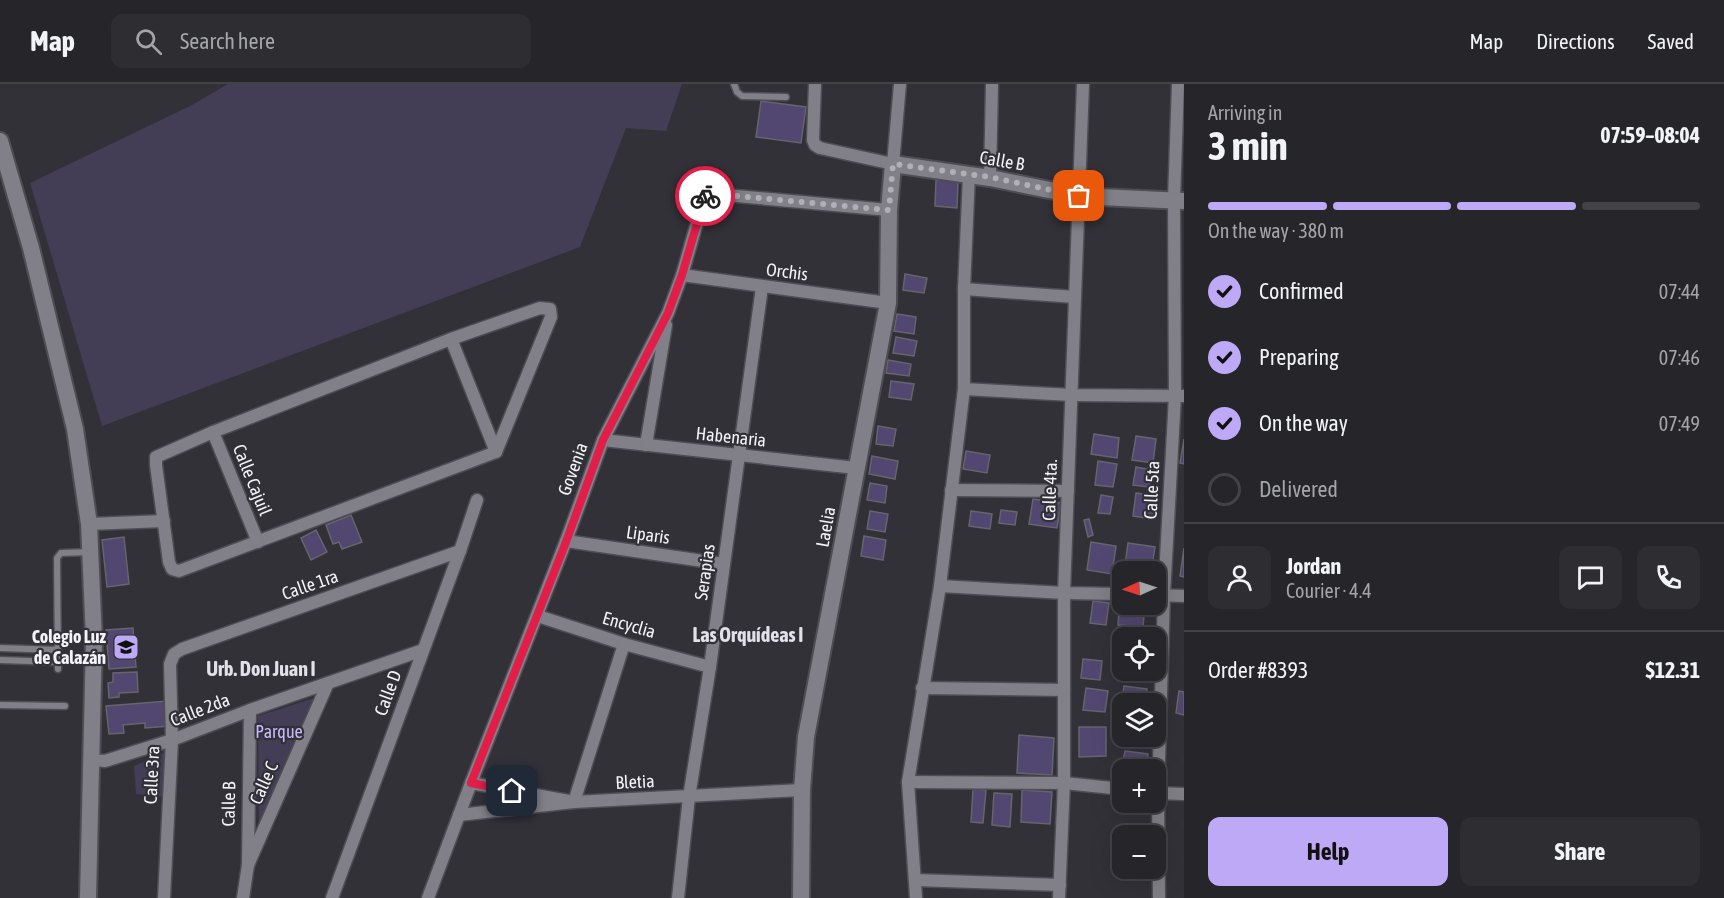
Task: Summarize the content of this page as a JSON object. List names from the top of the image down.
{
  "streets": {
    "street": [
      "Calle B",
      "Orchis",
      "Habenaria",
      "Govenia",
      "Calle Cajuil",
      "Calle 4ta.",
      "Calle 5ta",
      "Laelia",
      "Liparis",
      "Serapias",
      "Calle 1ra",
      "Encyclia",
      "Calle D",
      "Calle 2da",
      "Calle 3ra",
      "Bletia",
      "Calle C"
    ]
  },
  "crossings": [
    ["Calle B", "Calle 4ta."],
    ["Calle B", "Calle 5ta"],
    ["Calle B", "Laelia"],
    ["Calle B", "Calle 2da"],
    ["Calle B", "Calle C"],
    ["Orchis", "Govenia"],
    ["Orchis", "Laelia"],
    ["Orchis", "Serapias"],
    ["Habenaria", "Govenia"],
    ["Habenaria", "Laelia"],
    ["Habenaria", "Serapias"],
    ["Govenia", "Laelia"],
    ["Govenia", "Liparis"],
    ["Govenia", "Encyclia"],
    ["Govenia", "Bletia"],
    ["Laelia", "Bletia"],
    ["Liparis", "Serapias"],
    ["Serapias", "Encyclia"],
    ["Serapias", "Bletia"],
    ["Calle 1ra", "Calle D"],
    ["Calle 1ra", "Calle 3ra"],
    ["Calle D", "Calle 2da"],
    ["Calle 2da", "Calle 3ra"],
    ["Calle 2da", "Calle C"]
  ],
  "districts": ["Las Orquídeas I", "Urb. Don Juan I"],
  "parks": ["Parque"],
  "places": {
    "school or university": ["Colegio Luz de Calazán"]
  },
  "north": "left",
  "page": {
    "header": "Map",
    "search": "Search here",
    "nav": ["Map", "Directions", "Saved"],
    "heading": ["3 min", "Arriving in", "07:59–08:04"],
    "panel": [
      "Jordan",
      "Courier · 4.4",
      "Order #8393",
      "$12.31"
    ],
    "bar": "On the way · 380 m",
    "list": [
      ["Confirmed", "07:44"],
      ["Preparing", "07:46"],
      ["On the way", "07:49"],
      "Delivered"
    ],
    "map_buttons": ["+", "−"],
    "buttons": ["Help", "Share"]
  }
}
